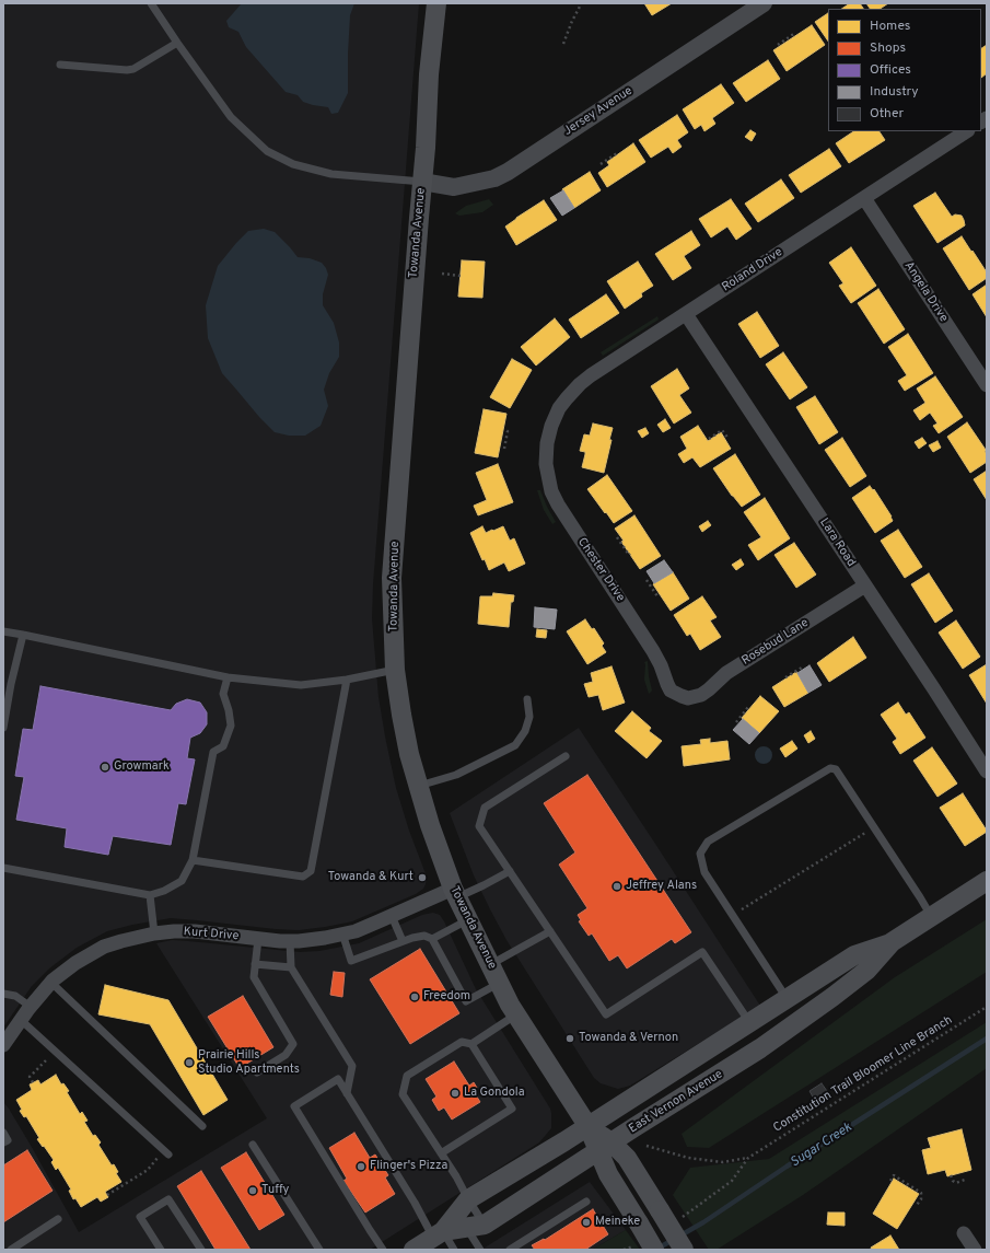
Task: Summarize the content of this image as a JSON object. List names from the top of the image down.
{
  "streets": {
    "main road": ["Towanda Avenue", "East Vernon Avenue"],
    "street": [
      "Jersey Avenue",
      "Roland Drive",
      "Angela Drive",
      "Lara Road",
      "Chester Drive",
      "Rosebud Lane",
      "Kurt Drive"
    ],
    "path": ["Constitution Trail Bloomer Line Branch"]
  },
  "crossings": [
    ["Jersey Avenue", "Towanda Avenue"],
    ["Towanda Avenue", "Kurt Drive"],
    ["Towanda Avenue", "East Vernon Avenue"],
    ["Roland Drive", "Angela Drive"],
    ["Roland Drive", "Lara Road"],
    ["Roland Drive", "Chester Drive"],
    ["Lara Road", "Rosebud Lane"],
    ["Chester Drive", "Rosebud Lane"]
  ],
  "water": ["Sugar Creek"],
  "places": [
    "Growmark",
    "Towanda & Kurt",
    "Jeffrey Alans",
    "Freedom",
    "Towanda & Vernon",
    "Prairie Hills Studio Apartments",
    "La Gondola",
    "Flinger's Pizza",
    "Tuffy",
    "Meineke"
  ],
  "legend": [
    "Homes",
    "Shops",
    "Offices",
    "Industry",
    "Other"
  ]
}
